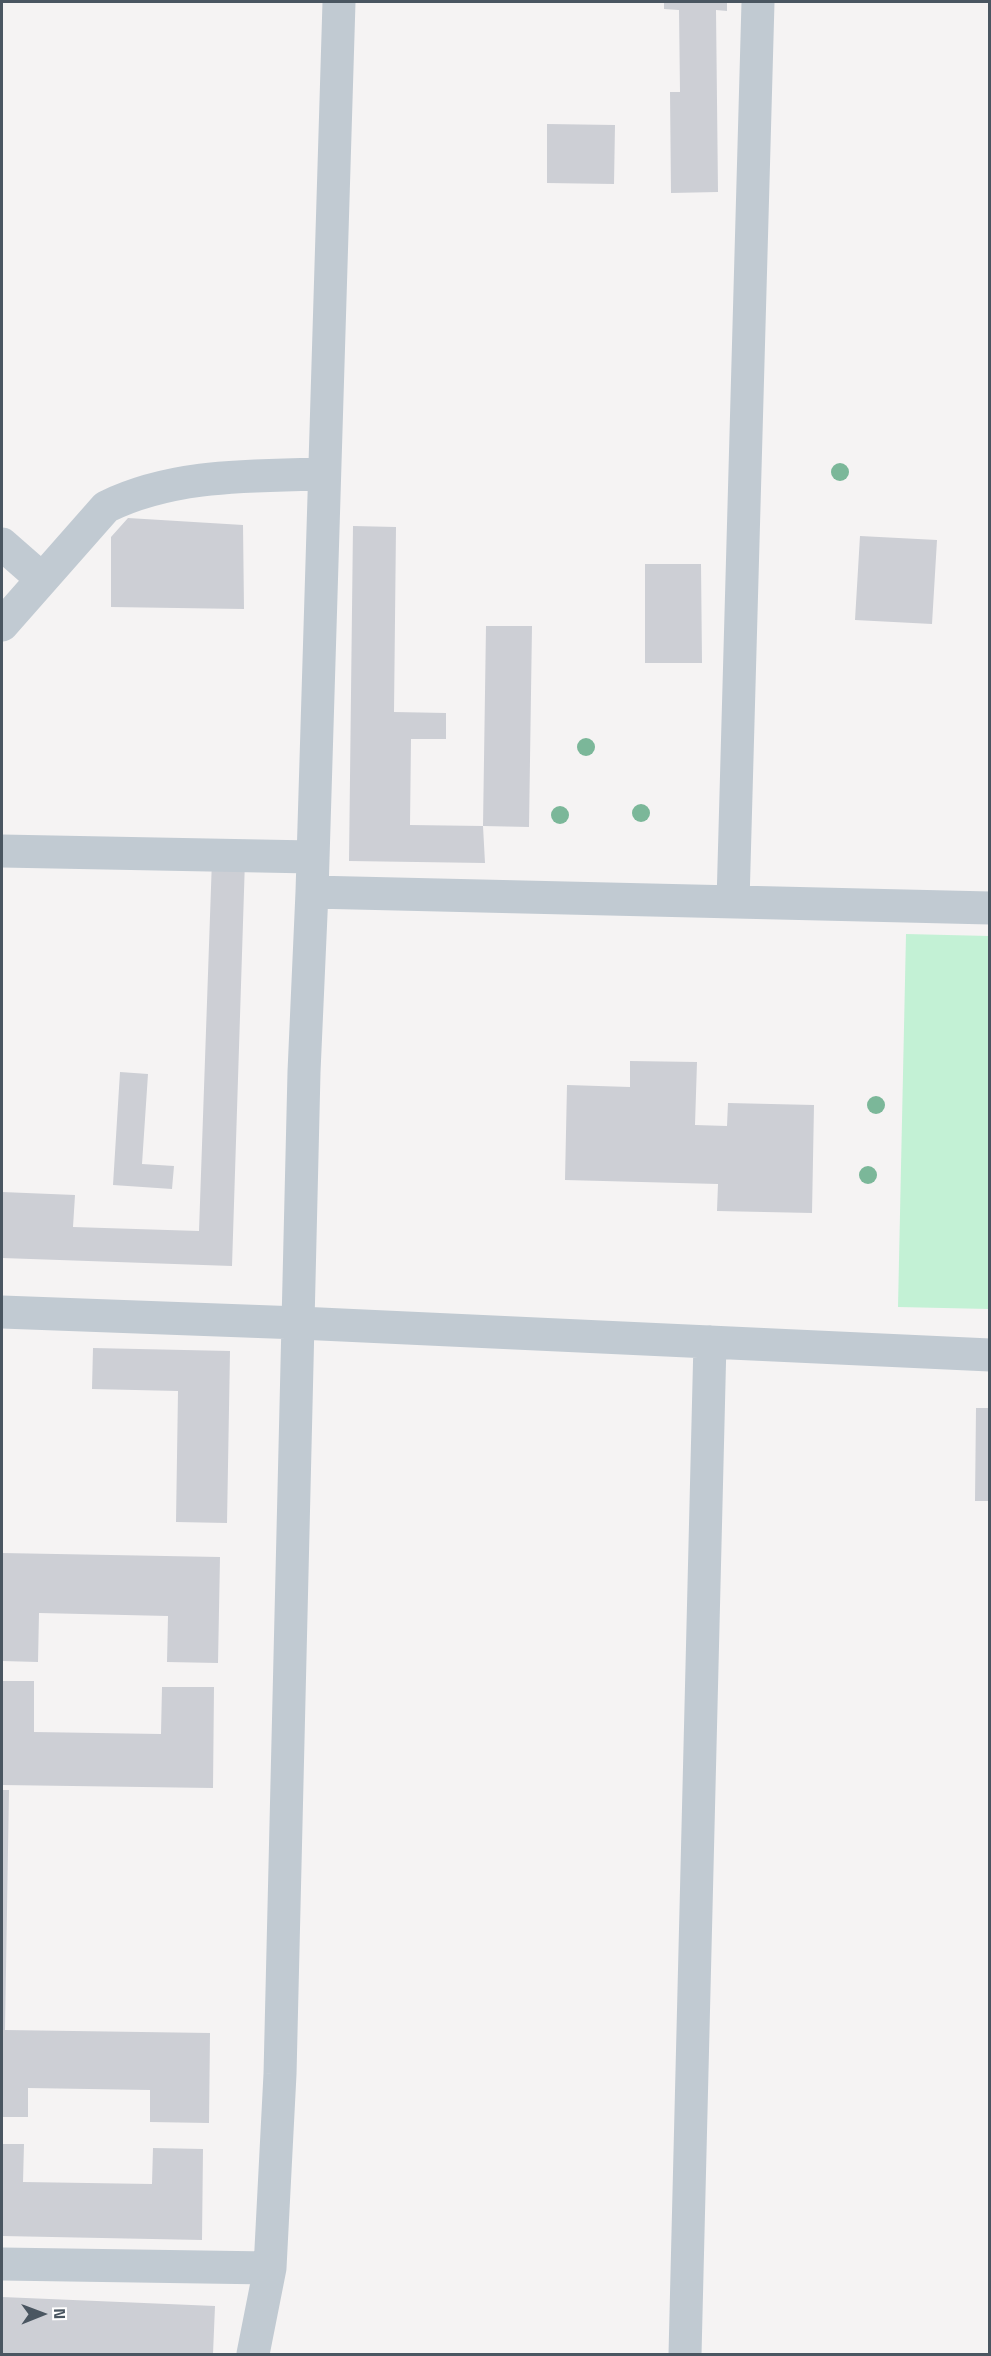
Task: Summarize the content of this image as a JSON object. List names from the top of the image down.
{
  "north": "right"
}
